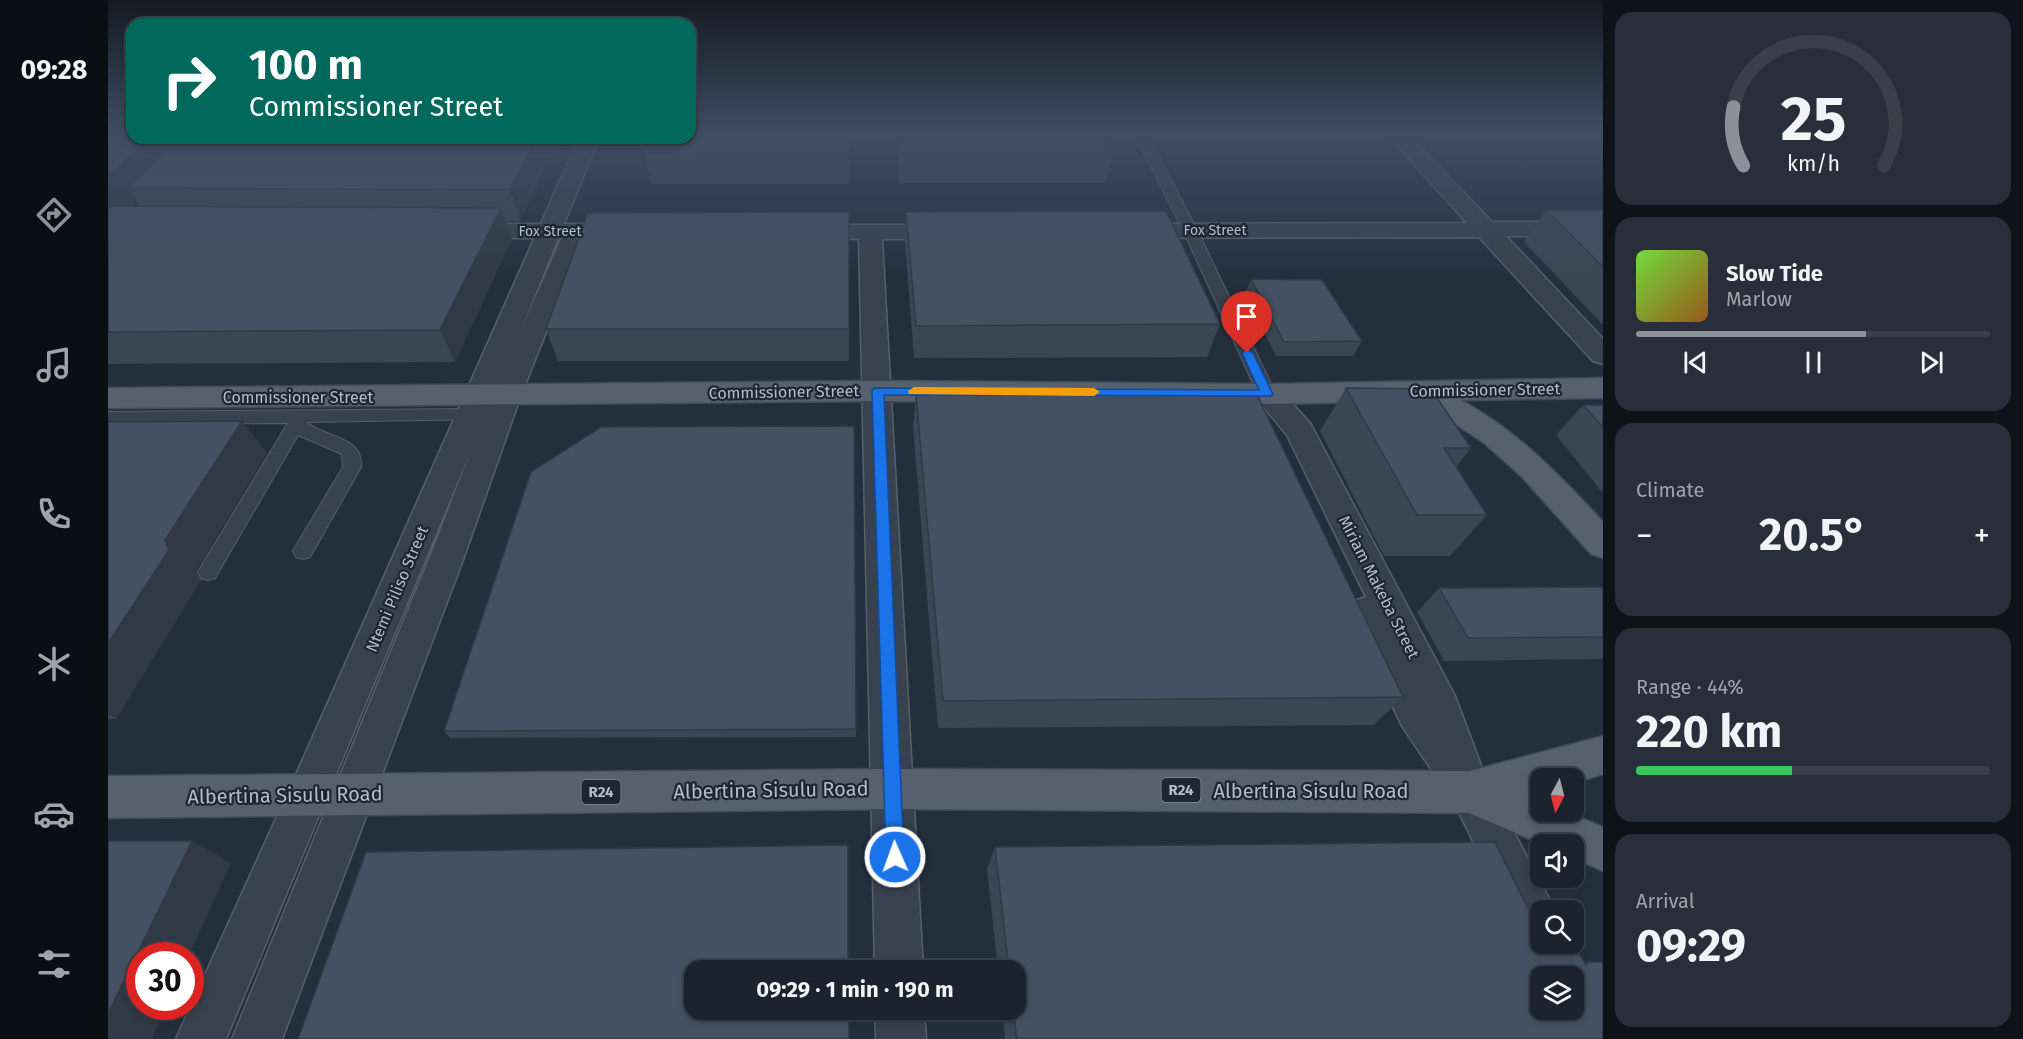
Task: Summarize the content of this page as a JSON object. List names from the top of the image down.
{
  "streets": {
    "main road": ["Commissioner Street", "Albertina Sisulu Road", "R24"],
    "street": ["Fox Street", "Miriam Makeba Street", "Ntemi Piliso Street"]
  },
  "crossings": [
    ["Fox Street", "Miriam Makeba Street"],
    ["Fox Street", "Ntemi Piliso Street"],
    ["Commissioner Street", "Miriam Makeba Street"],
    ["Commissioner Street", "Ntemi Piliso Street"],
    ["Miriam Makeba Street", "Albertina Sisulu Road"],
    ["Ntemi Piliso Street", "Albertina Sisulu Road"]
  ],
  "north": "bottom",
  "page": {
    "tabs": "09:28",
    "turn": ["100 m", "Commissioner Street"],
    "song": ["Slow Tide", "Marlow"],
    "tile": [
      "Climate",
      ["Range · 44%", "220 km"],
      ["Arrival", "09:29"]
    ],
    "heat": ["−", "20.5°", "+"],
    "limit": "30",
    "trip": "09:29 · 1 min · 190 m",
    "gauge": ["25", "km/h"]
  }
}
